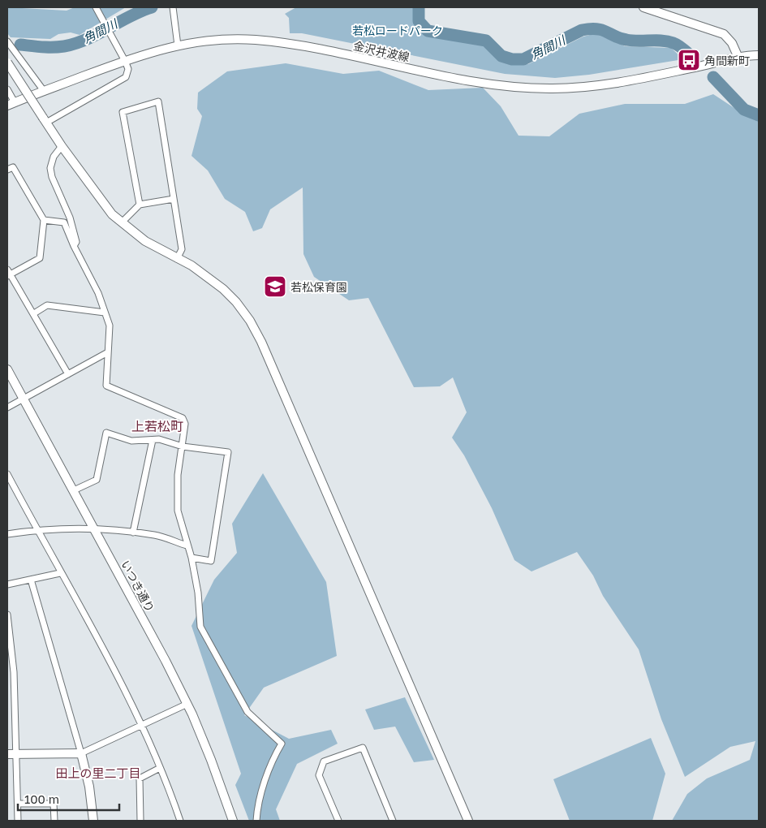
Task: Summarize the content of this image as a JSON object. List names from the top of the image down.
{
  "streets": {
    "street": ["金沢井波線", "いつき通り"]
  },
  "districts": ["上若松町", "田上の里二丁目"],
  "water": ["角間川"],
  "parks": ["若松ロードパーク"],
  "places": {
    "bus stop": ["角間新町"],
    "school or university": ["若松保育園"]
  },
  "scale_bar": "100 m"
}
